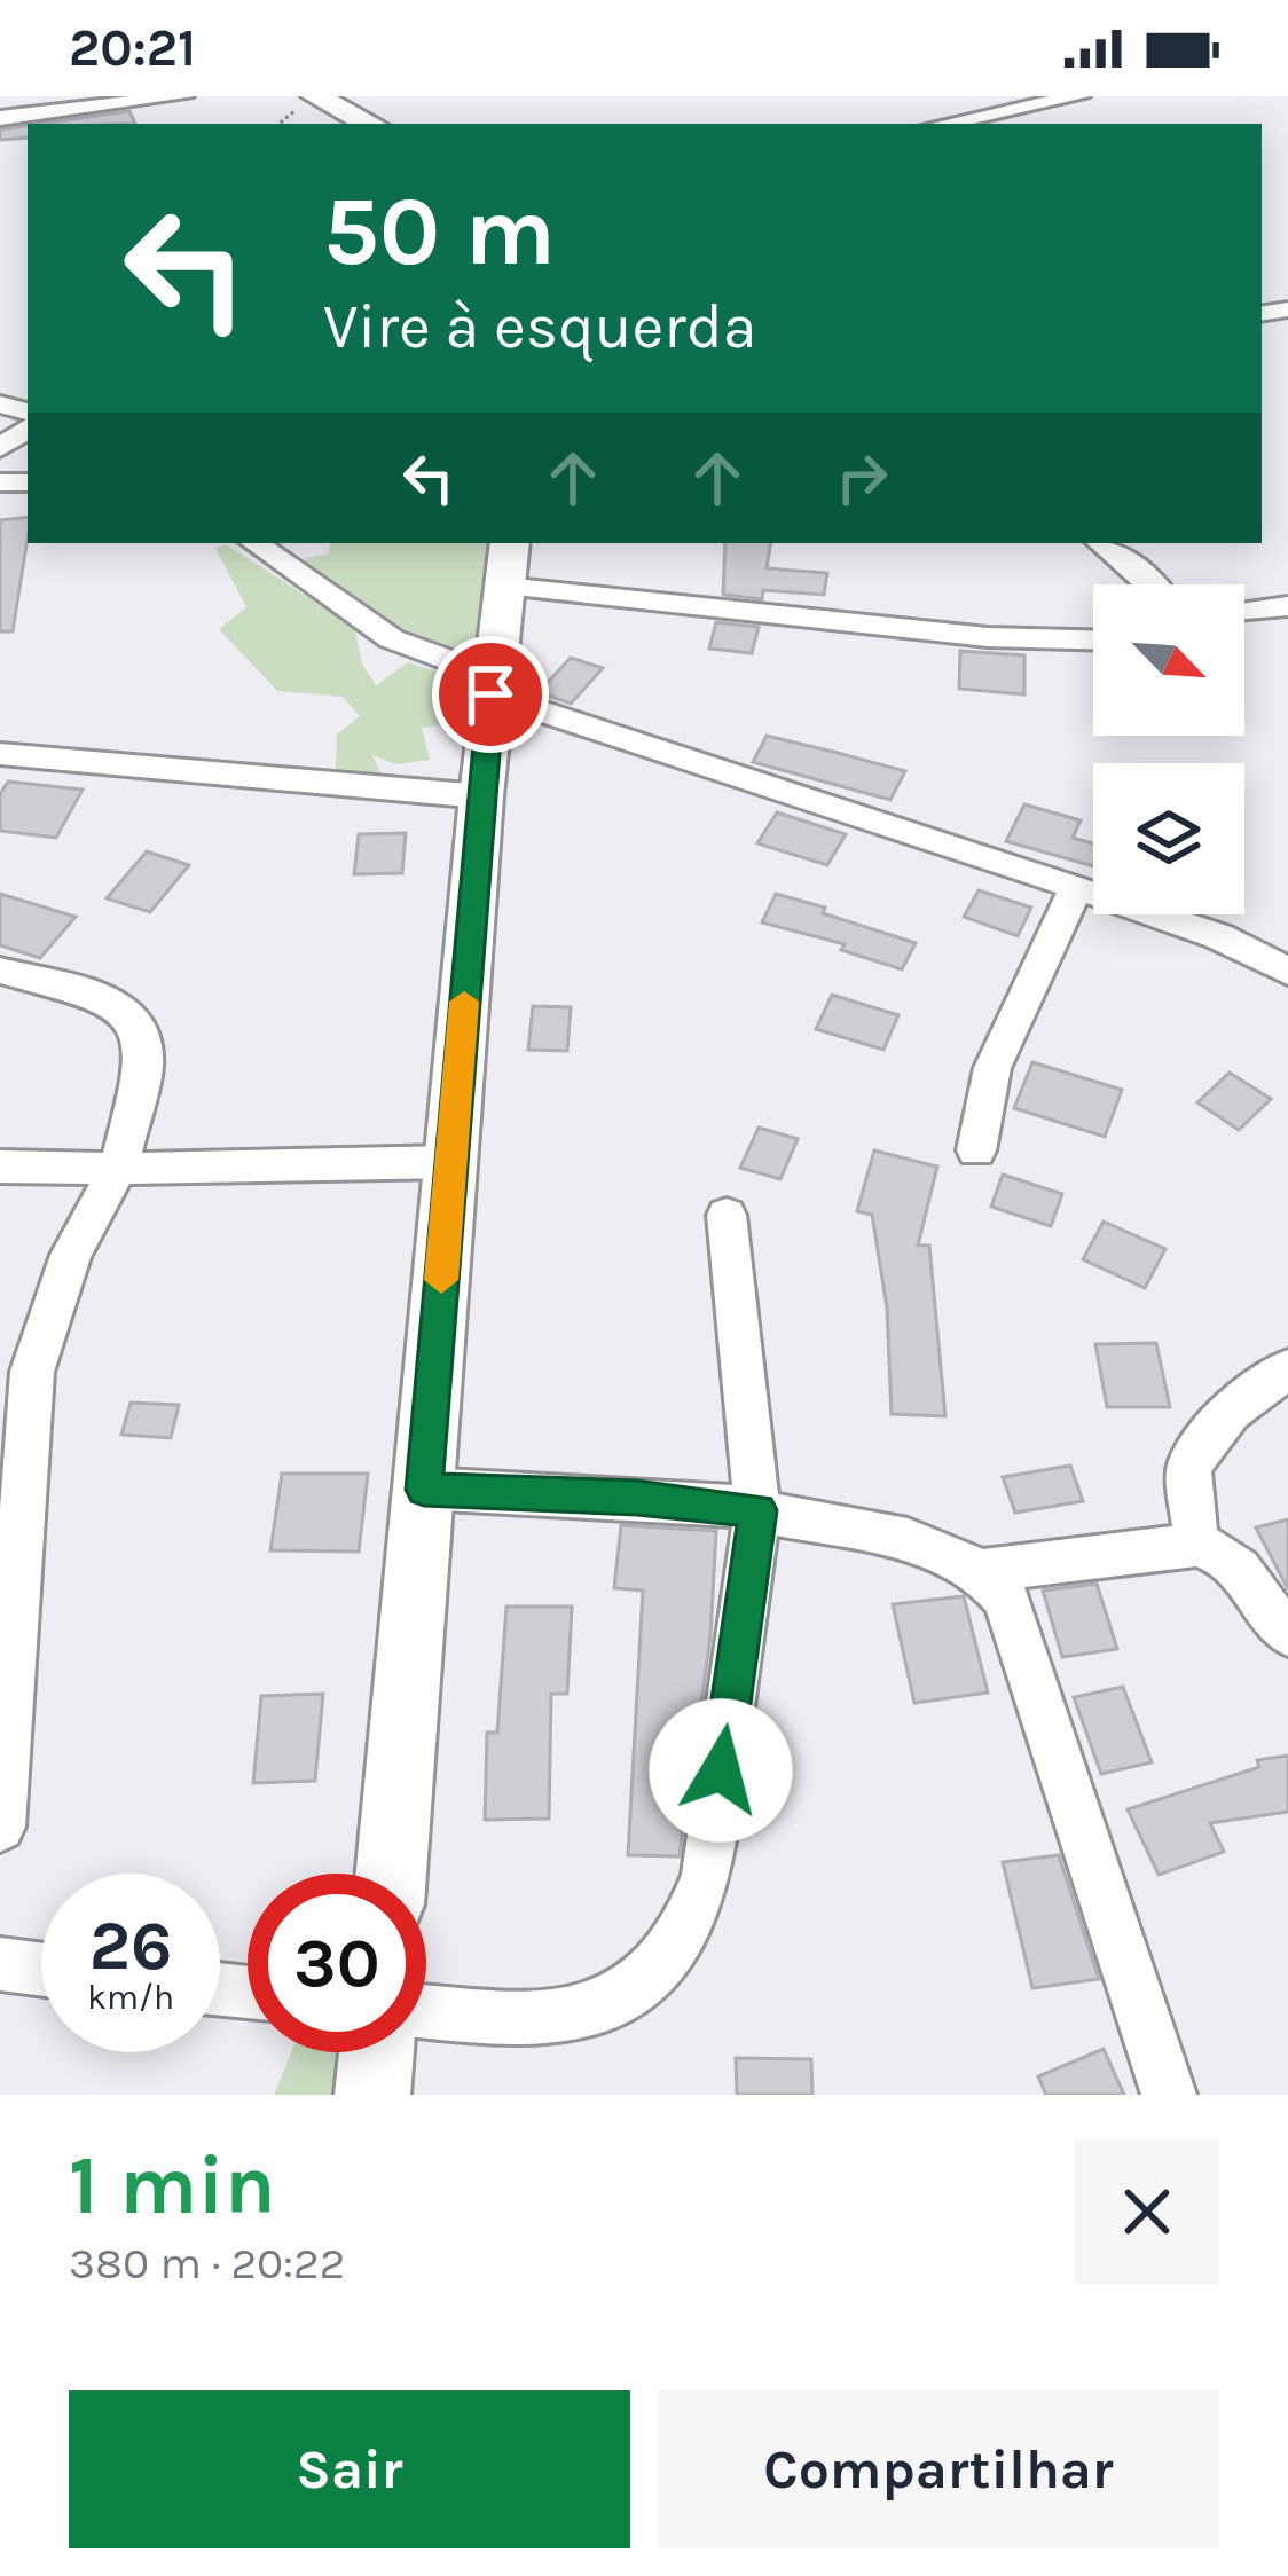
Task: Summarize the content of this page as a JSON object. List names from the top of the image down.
{
  "north": "bottom right",
  "page": {
    "status": "20:21",
    "turn": ["50 m", "Vire à esquerda"],
    "speed": "26 km/h",
    "limit": "30",
    "heading": ["1 min", "380 m · 20:22"],
    "buttons": ["Sair", "Compartilhar"]
  }
}
